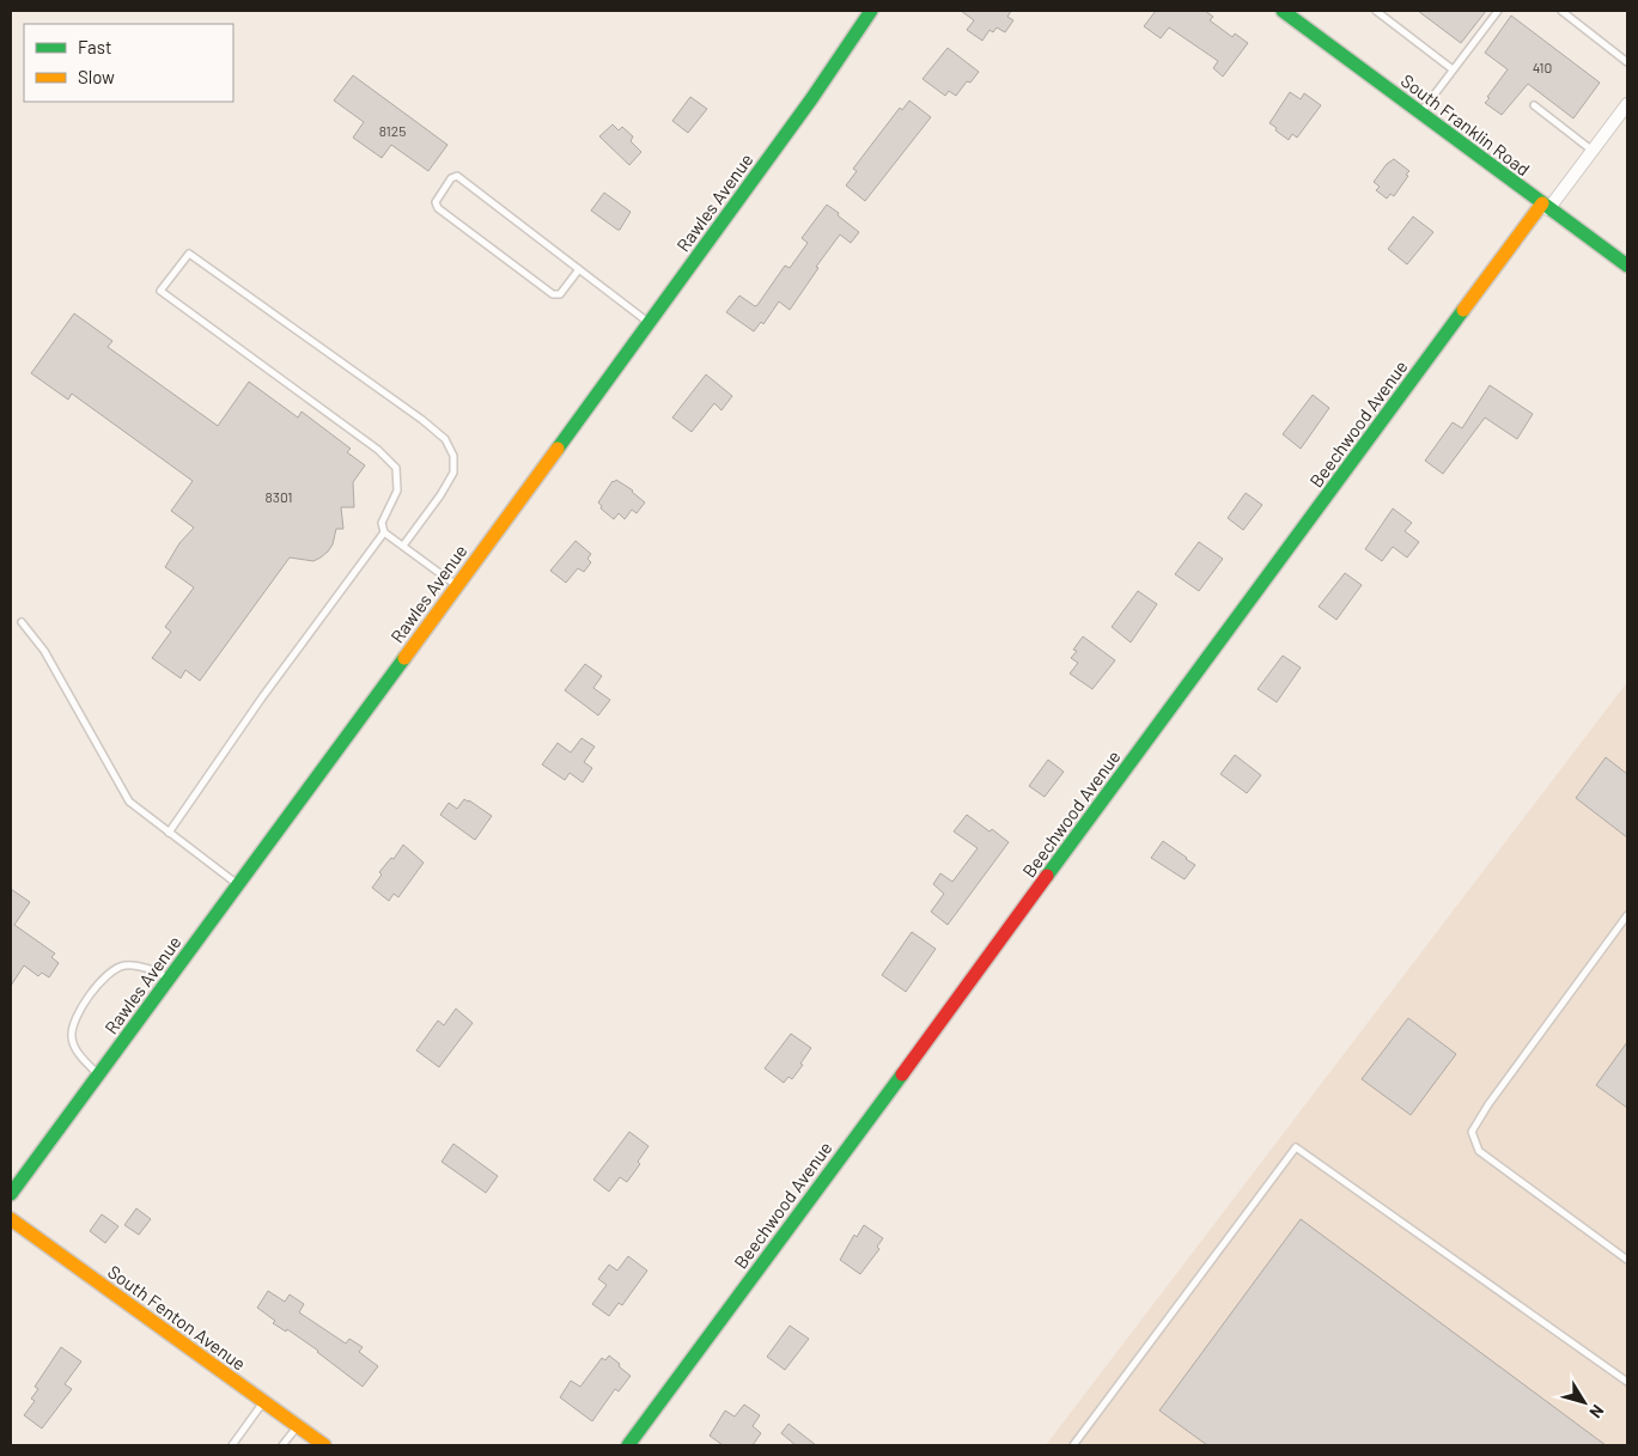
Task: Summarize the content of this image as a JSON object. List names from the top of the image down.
{
  "streets": {
    "street": [
      "South Franklin Road",
      "Rawles Avenue",
      "Beechwood Avenue",
      "South Fenton Avenue"
    ]
  },
  "crossings": [
    ["South Franklin Road", "Beechwood Avenue"]
  ],
  "house_numbers": ["410", "8125", "8301"],
  "legend": ["Fast", "Slow"],
  "north": "bottom right"
}
